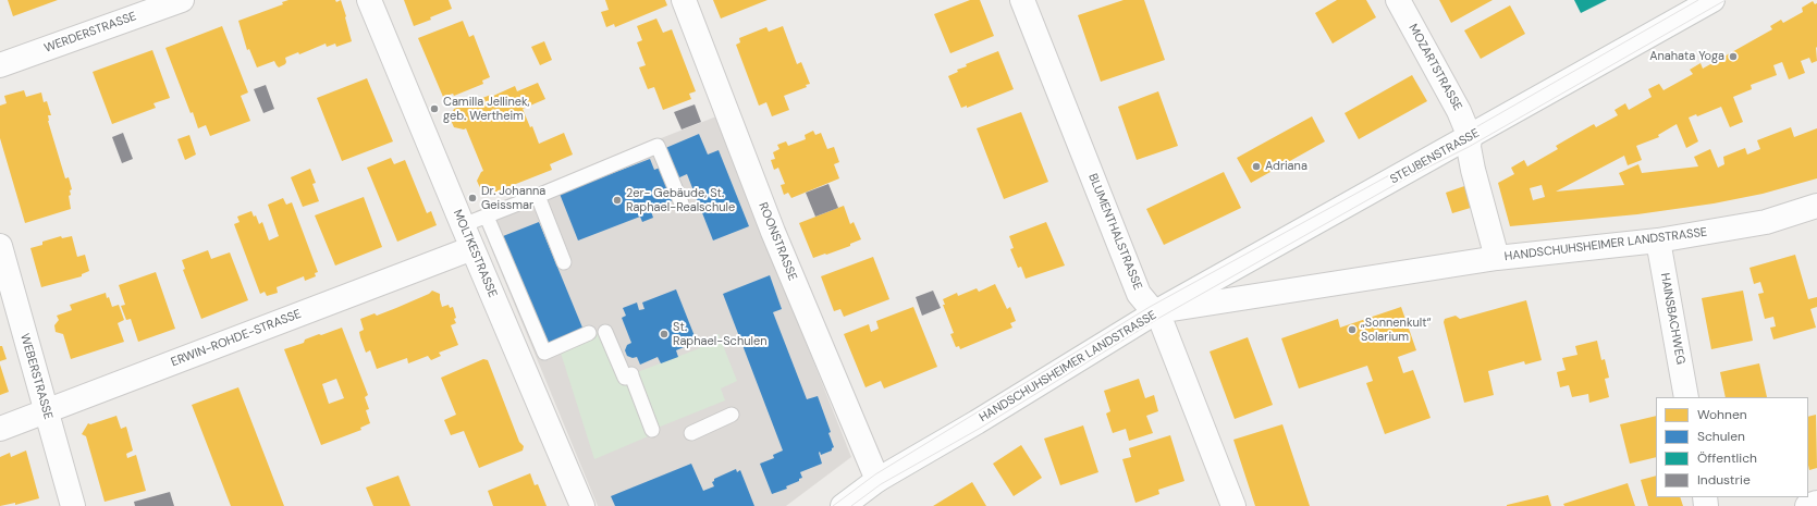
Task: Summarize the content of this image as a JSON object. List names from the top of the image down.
{
  "streets": {
    "street": [
      "WERDERSTRASSE",
      "MOZARTSTRASSE",
      "STEUBENSTRASSE",
      "BLUMENTHALSTRASSE",
      "ROONSTRASSE",
      "HANDSCHUHSHEIMER LANDSTRASSE",
      "MOLTKESTRASSE",
      "HAINSBACHWEG",
      "ERWIN-ROHDE-STRASSE",
      "WEBERSTRASSE"
    ]
  },
  "crossings": [
    ["MOZARTSTRASSE", "STEUBENSTRASSE"],
    ["MOZARTSTRASSE", "HANDSCHUHSHEIMER LANDSTRASSE"],
    ["STEUBENSTRASSE", "BLUMENTHALSTRASSE"],
    ["STEUBENSTRASSE", "HANDSCHUHSHEIMER LANDSTRASSE"],
    ["BLUMENTHALSTRASSE", "HANDSCHUHSHEIMER LANDSTRASSE"],
    ["ROONSTRASSE", "HANDSCHUHSHEIMER LANDSTRASSE"],
    ["HANDSCHUHSHEIMER LANDSTRASSE", "HAINSBACHWEG"],
    ["MOLTKESTRASSE", "ERWIN-ROHDE-STRASSE"],
    ["ERWIN-ROHDE-STRASSE", "WEBERSTRASSE"]
  ],
  "places": [
    "Anahata Yoga",
    "Camilla Jellinek, geb. Wertheim",
    "Adriana",
    "Dr. Johanna Geissmar",
    "2er- Gebäude, St. Raphael-Realschule",
    "„Sonnenkult“ Solarium",
    "St. Raphael-Schulen"
  ],
  "legend": [
    "Wohnen",
    "Schulen",
    "Öffentlich",
    "Industrie"
  ]
}
